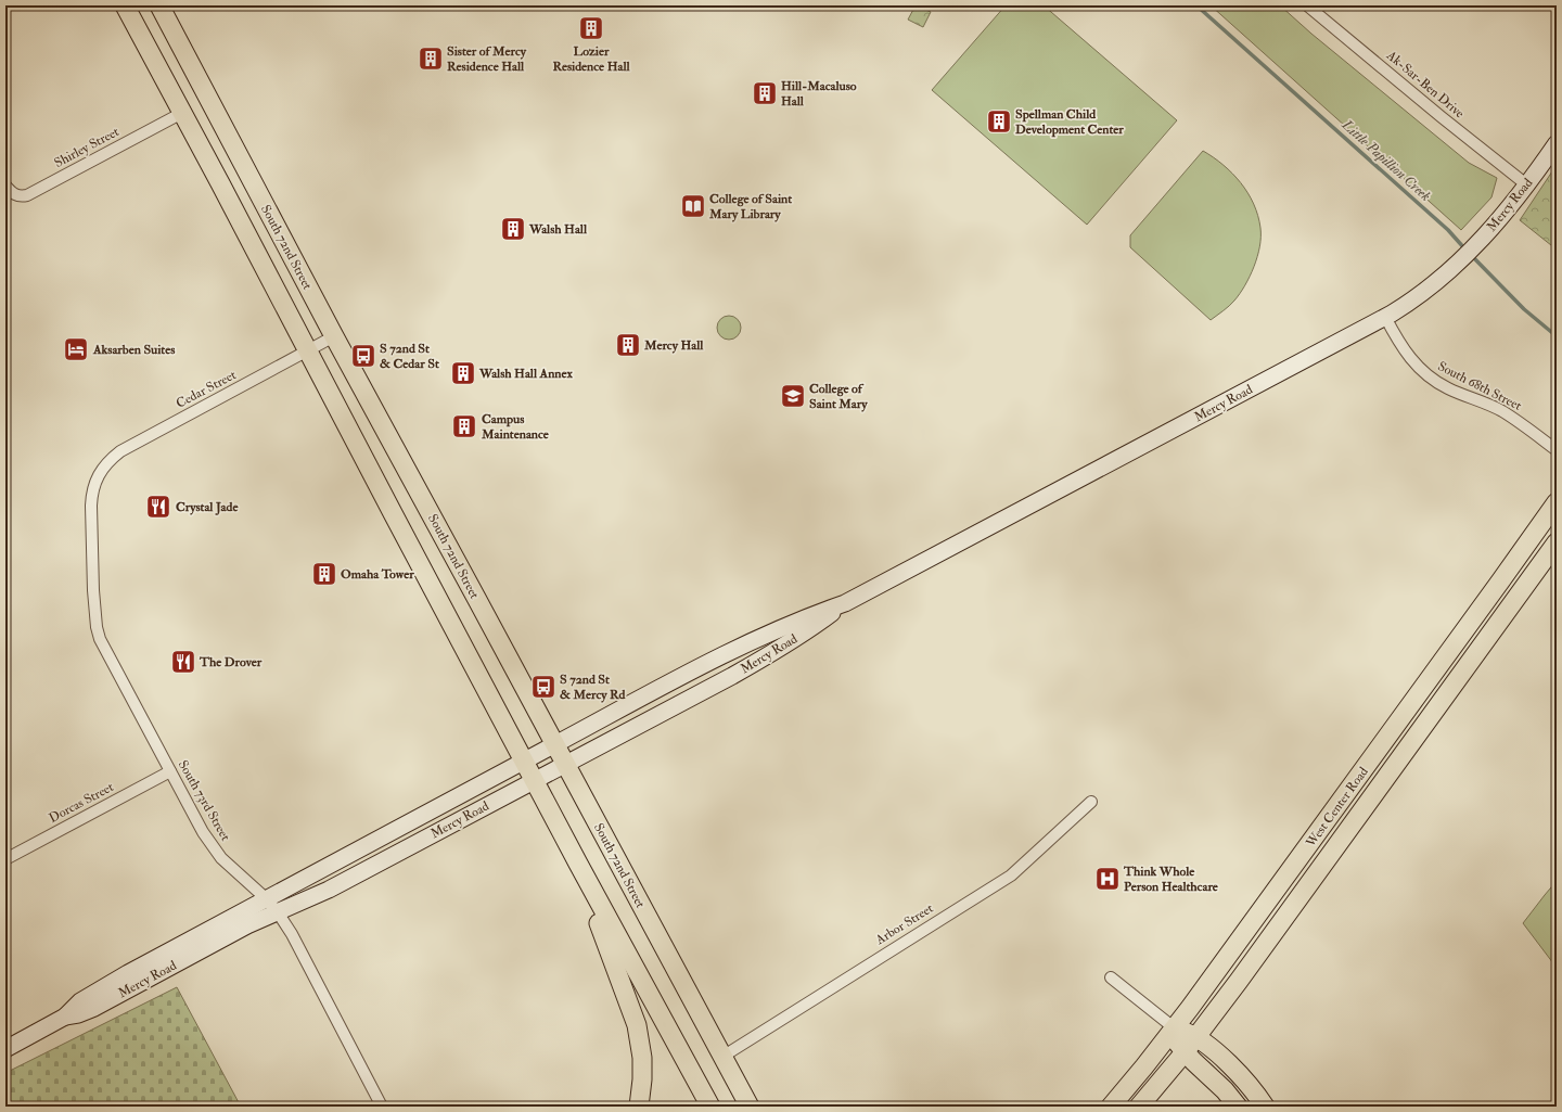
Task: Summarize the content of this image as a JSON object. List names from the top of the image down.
{
  "streets": {
    "main road": ["Mercy Road", "South 72nd Street", "West Center Road"],
    "street": [
      "Ak-Sar-Ben Drive",
      "Shirley Street",
      "South 68th Street",
      "Cedar Street",
      "South 73rd Street",
      "Dorcas Street",
      "Arbor Street"
    ]
  },
  "crossings": [
    ["Ak-Sar-Ben Drive", "Mercy Road"],
    ["Mercy Road", "South 72nd Street"],
    ["Mercy Road", "South 68th Street"],
    ["Mercy Road", "South 73rd Street"],
    ["South 72nd Street", "Cedar Street"],
    ["South 72nd Street", "Arbor Street"],
    ["Cedar Street", "South 73rd Street"],
    ["South 73rd Street", "Dorcas Street"]
  ],
  "water": ["Little Papillion Creek"],
  "places": {
    "building": [
      "Lozier Residence Hall",
      "Sister of Mercy Residence Hall",
      "Hill-Macaluso Hall",
      "Spellman Child Development Center",
      "Walsh Hall",
      "Mercy Hall",
      "Walsh Hall Annex",
      "Campus Maintenance",
      "Omaha Tower"
    ],
    "library": ["College of Saint Mary Library"],
    "hotel": ["Aksarben Suites"],
    "bus stop": ["S 72nd St & Cedar St", "S 72nd St & Mercy Rd"],
    "school or university": ["College of Saint Mary"],
    "restaurant": ["Crystal Jade", "The Drover"],
    "hospital": ["Think Whole Person Healthcare"]
  }
}
